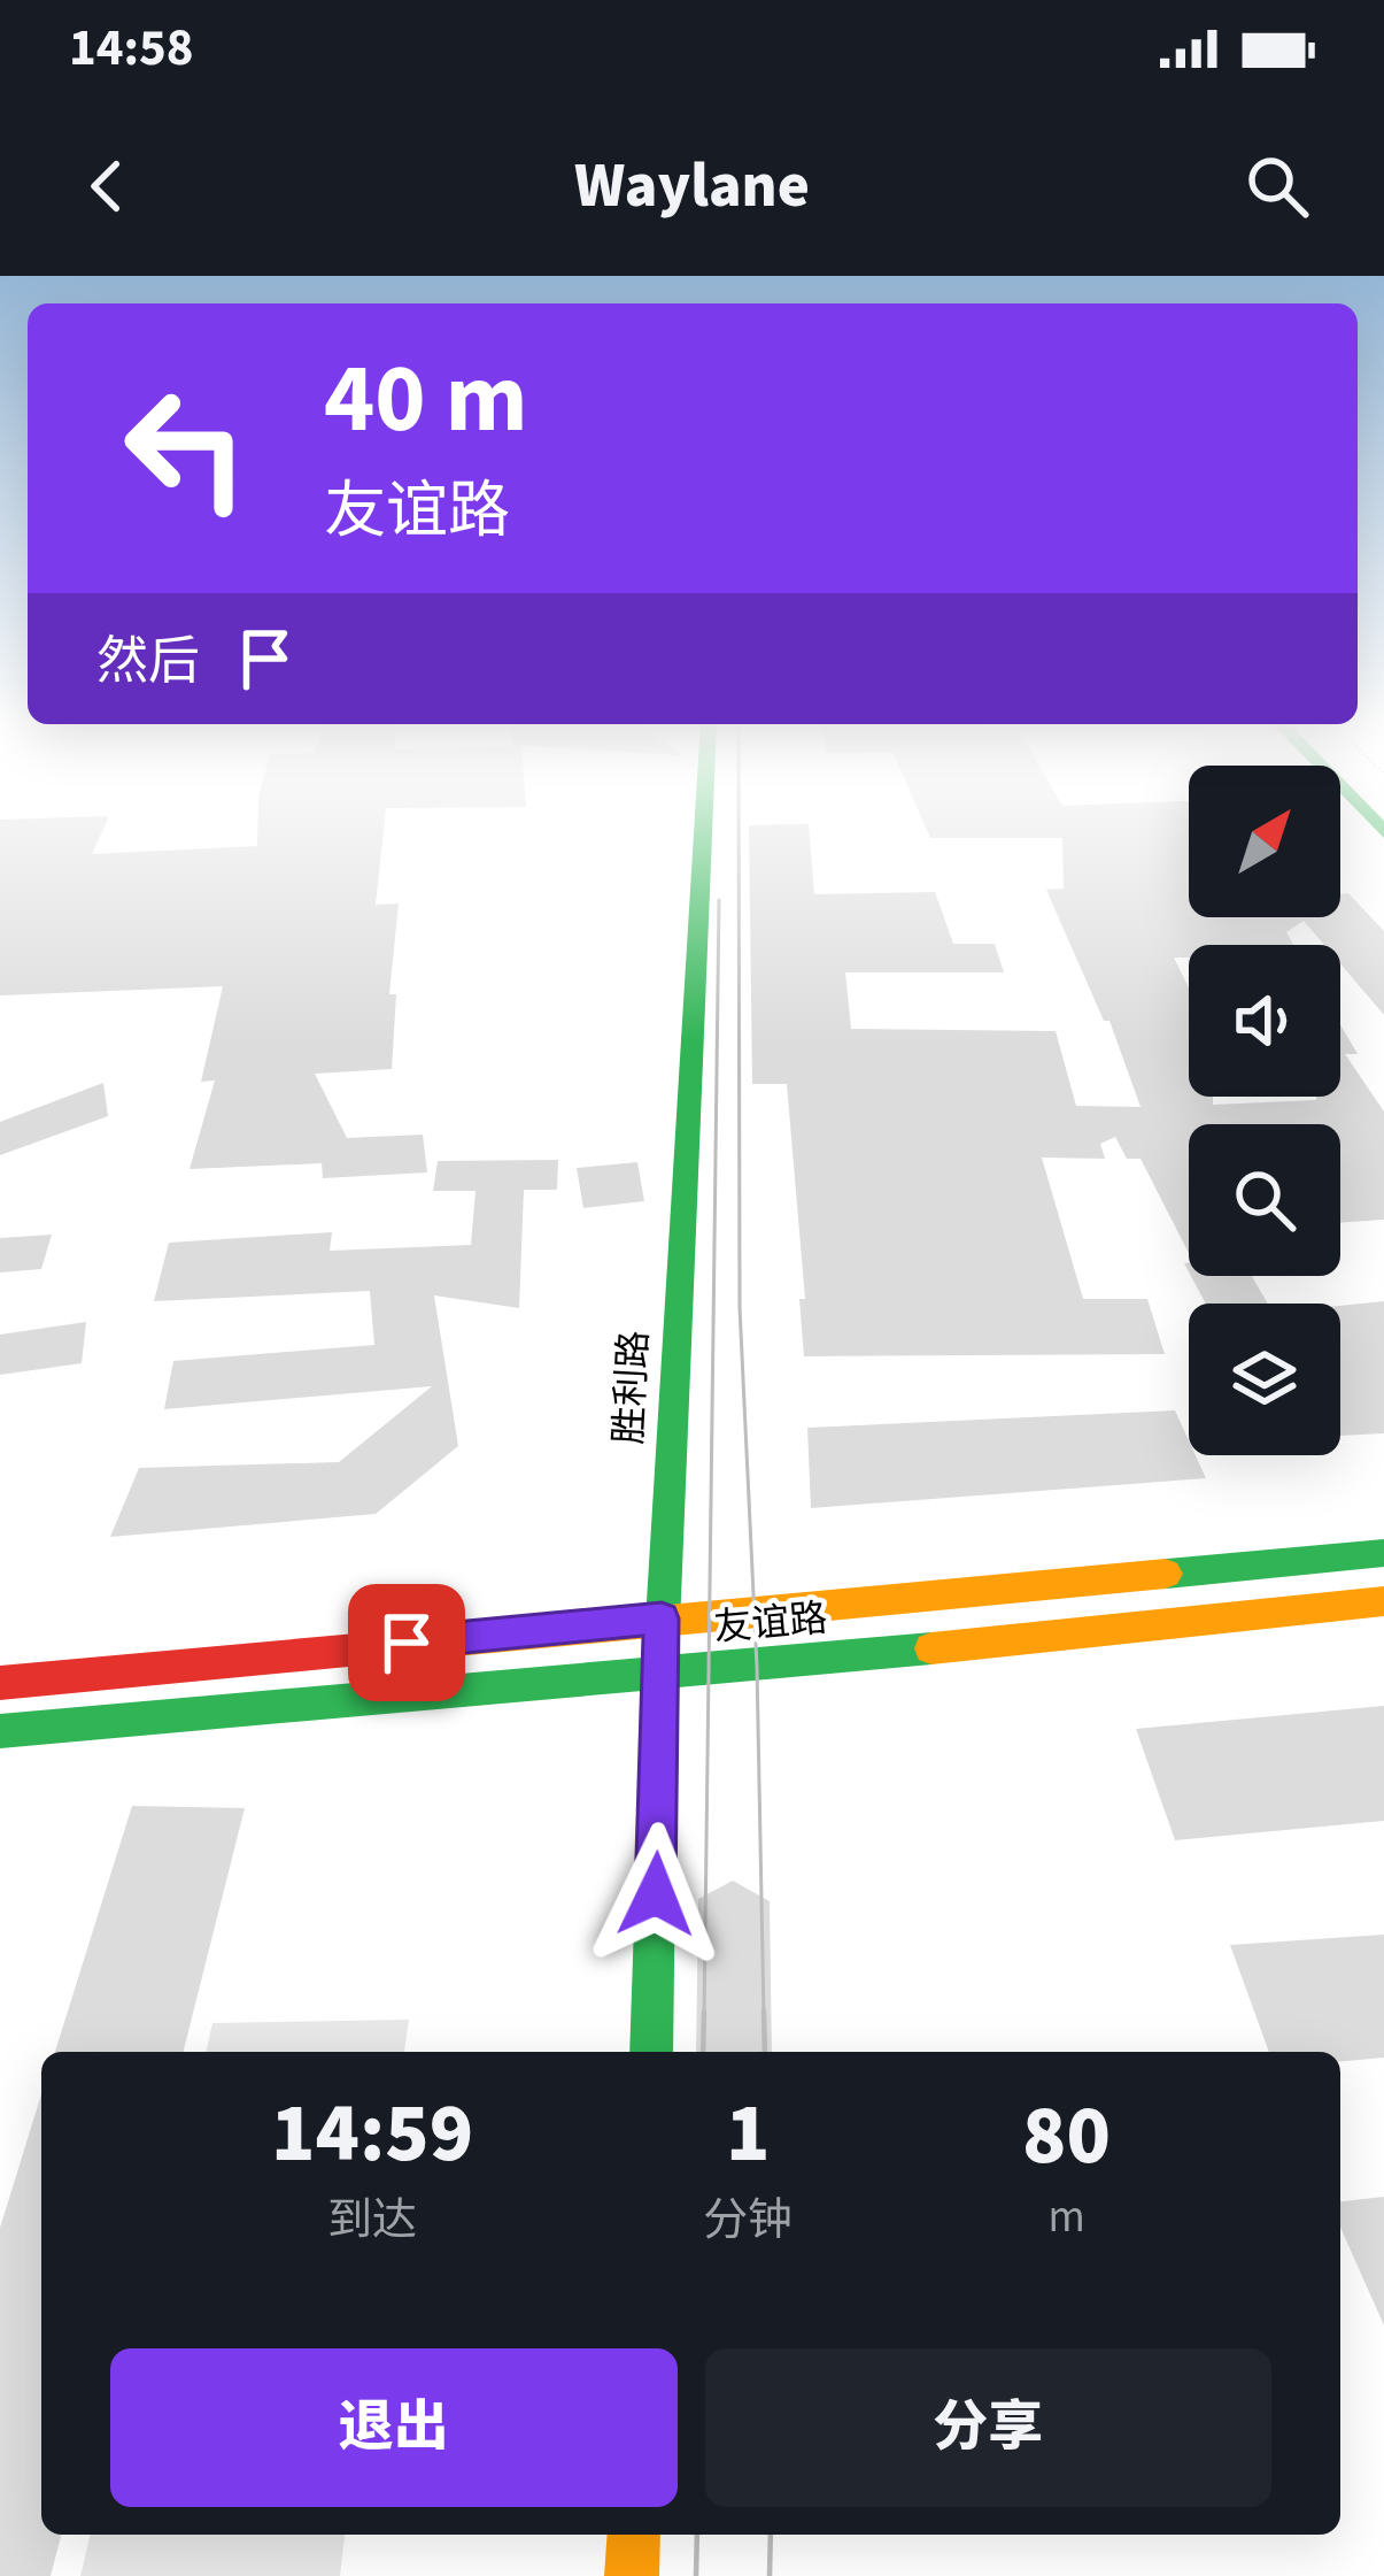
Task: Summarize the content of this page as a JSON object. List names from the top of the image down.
{
  "streets": {
    "main road": ["胜利路", "友谊路"]
  },
  "crossings": [
    ["胜利路", "友谊路"]
  ],
  "north": "top right",
  "page": {
    "status": "14:58",
    "header": "Waylane",
    "turn": ["40 m", "友谊路"],
    "then": "然后",
    "eta": [
      "14:59",
      "到达",
      "1",
      "分钟",
      "80",
      "m"
    ],
    "buttons": ["退出", "分享"]
  }
}
